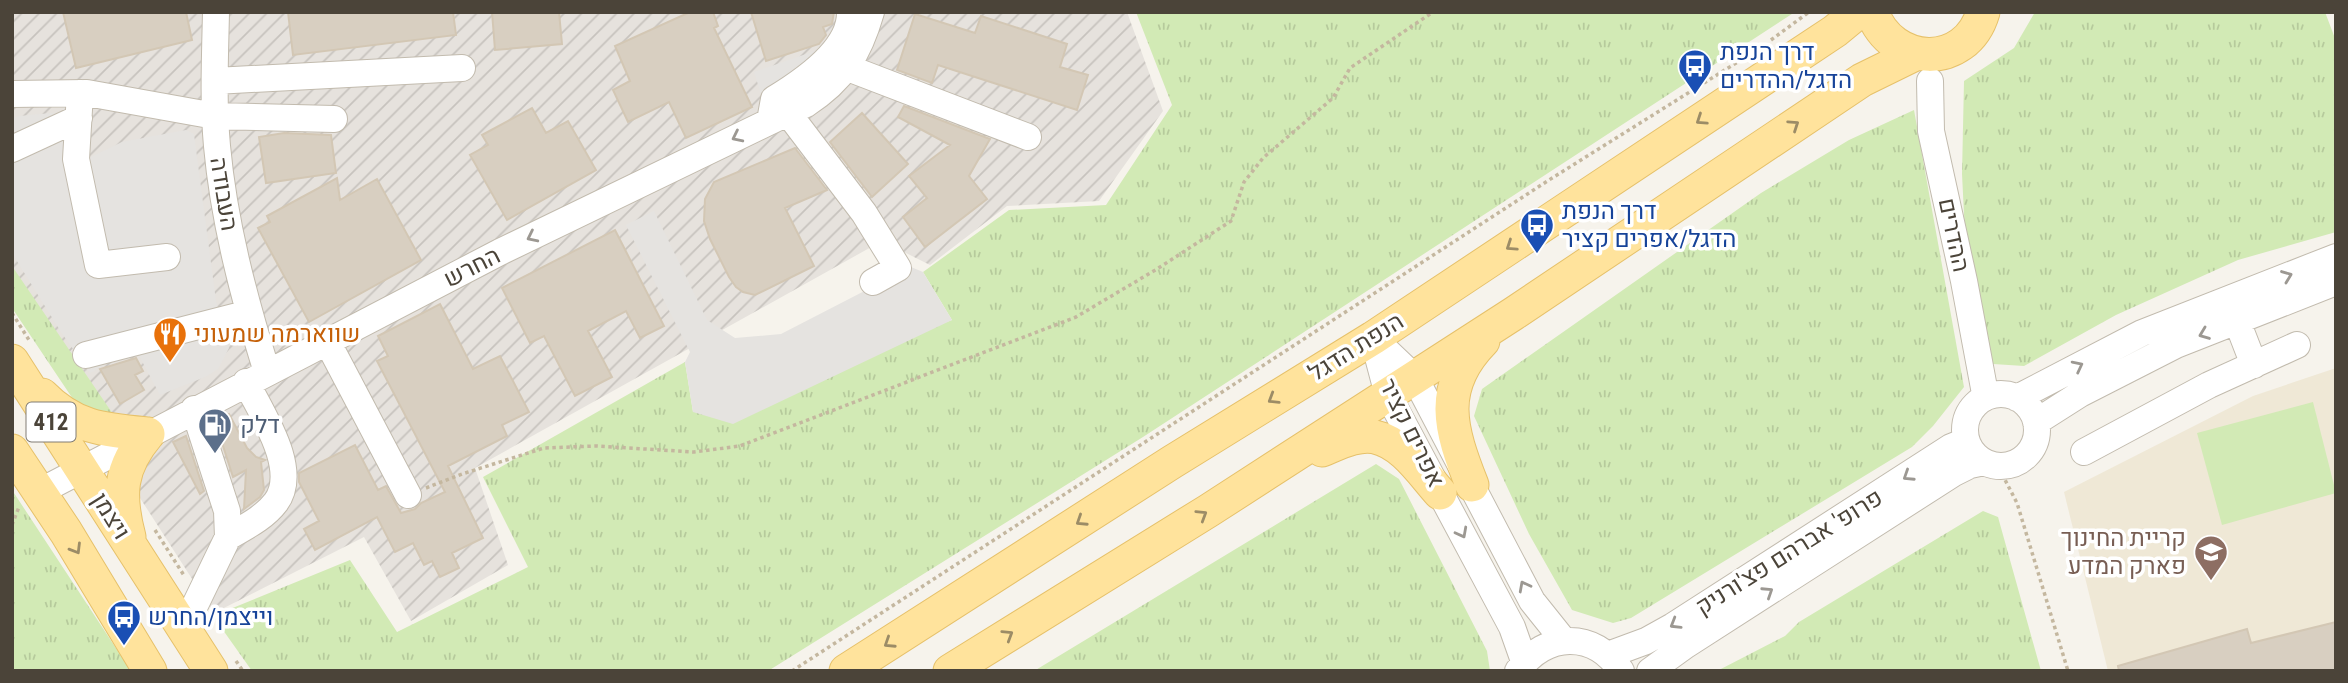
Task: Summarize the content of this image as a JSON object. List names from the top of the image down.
{
  "streets": {
    "main road": ["הנפת הדגל", "412", "ויצמן"],
    "street": [
      "העבודה",
      "ההדרים",
      "החרש",
      "אפרים קציר",
      "פרופ' אברהם פצ'ורניק"
    ]
  },
  "crossings": [
    ["העבודה", "החרש"],
    ["החרש", "ויצמן"],
    ["הנפת הדגל", "אפרים קציר"]
  ],
  "one_way": ["החרש"],
  "places": {
    "bus stop": ["דרך הנפת הדגל/ההדרים", "דרך הנפת הדגל/אפרים קציר", "וייצמן/החרש"],
    "restaurant": ["שווארמה שמעוני"],
    "fuel station": ["דלק"],
    "school or university": ["קריית החינוך פארק המדע"]
  }
}
